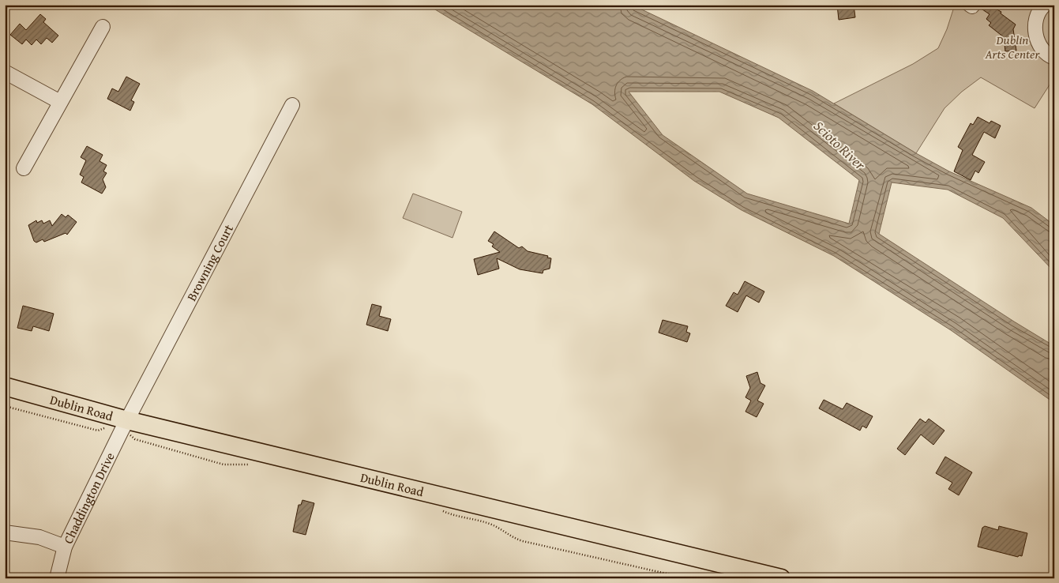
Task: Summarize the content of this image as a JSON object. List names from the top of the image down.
{
  "streets": {
    "main road": ["Dublin Road"],
    "street": ["Browning Court", "Chaddington Drive"]
  },
  "crossings": [
    ["Browning Court", "Dublin Road"],
    ["Browning Court", "Chaddington Drive"],
    ["Dublin Road", "Chaddington Drive"]
  ],
  "water": ["Scioto River"],
  "parks": ["Dublin Arts Center"]
}
